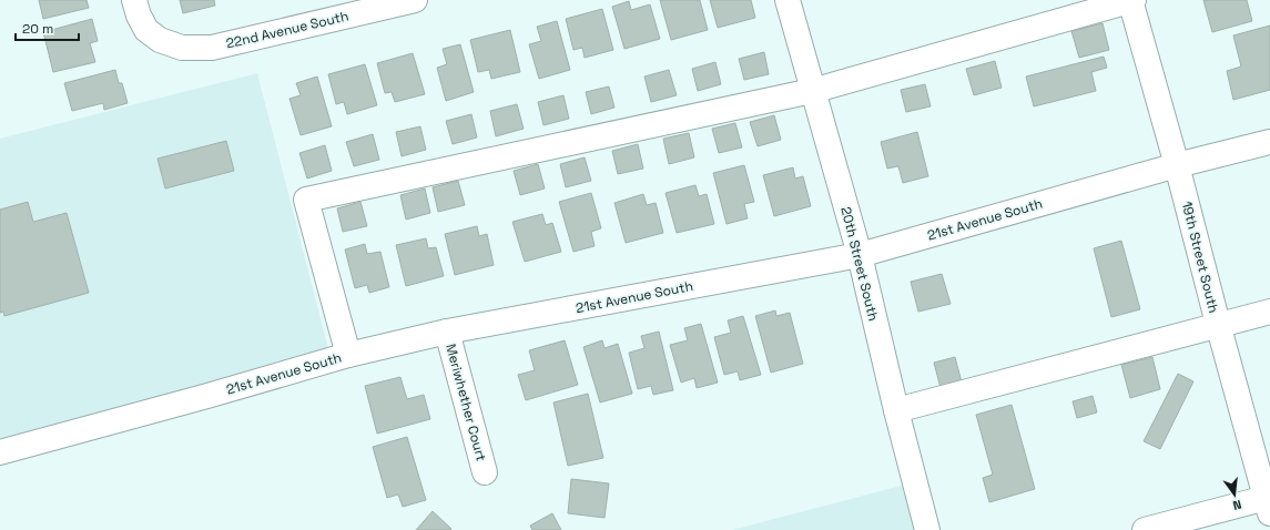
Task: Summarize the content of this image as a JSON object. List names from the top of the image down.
{
  "streets": {
    "street": [
      "22nd Avenue South",
      "21st Avenue South",
      "19th Street South",
      "20th Street South",
      "Meriwhether Court"
    ]
  },
  "crossings": [
    ["21st Avenue South", "19th Street South"],
    ["21st Avenue South", "20th Street South"],
    ["21st Avenue South", "Meriwhether Court"]
  ],
  "scale_bar": "20 m",
  "north": "bottom"
}
